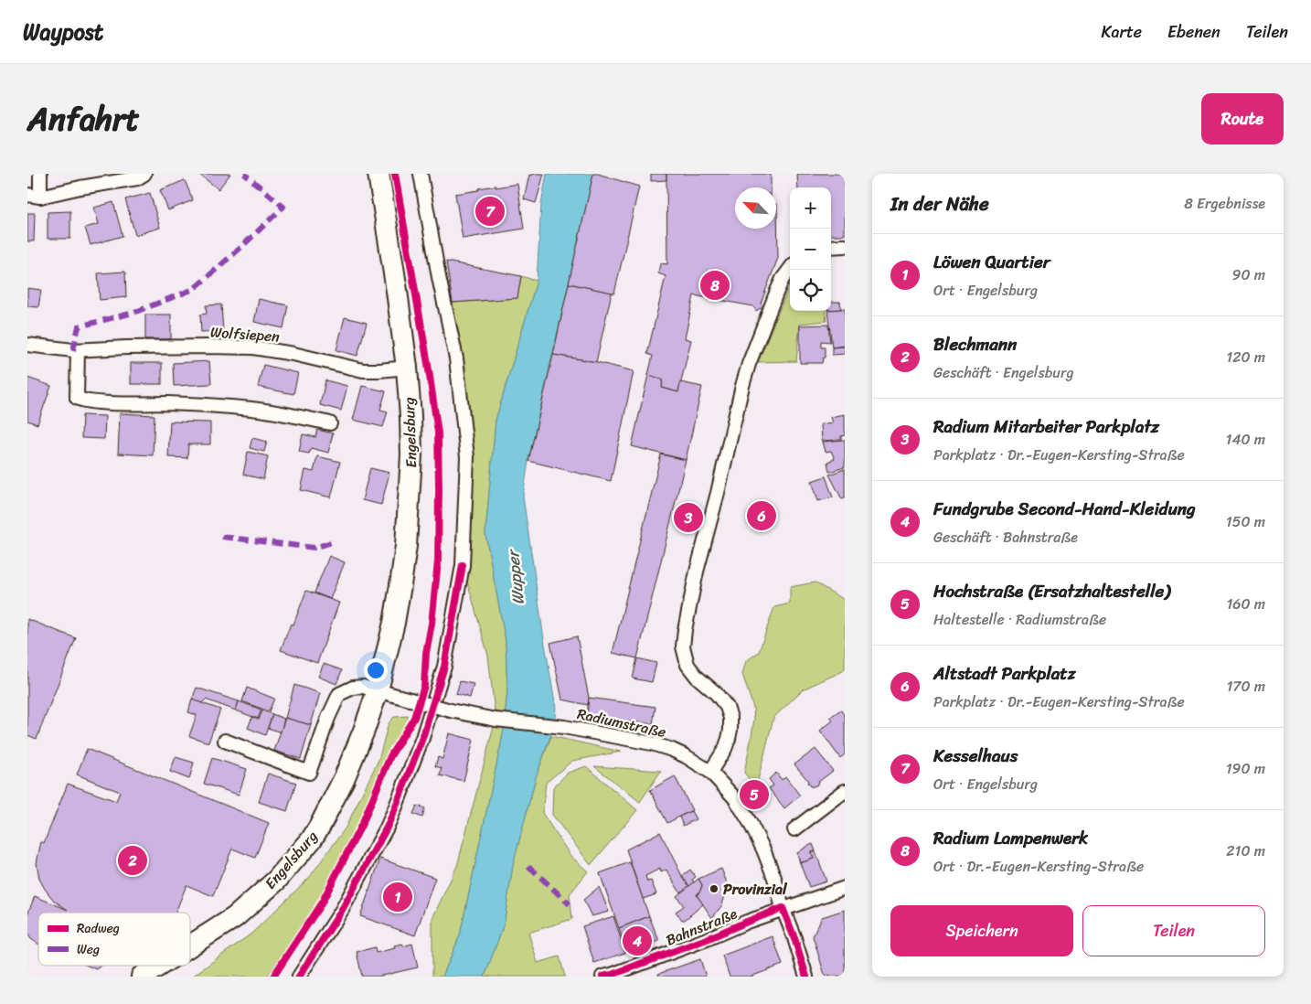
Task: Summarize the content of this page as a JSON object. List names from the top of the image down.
{
  "streets": {
    "main road": ["Engelsburg"],
    "street": ["Wolfsiepen", "Radiumstraße", "Bahnstraße"]
  },
  "crossings": [
    ["Wolfsiepen", "Engelsburg"],
    ["Engelsburg", "Radiumstraße"],
    ["Radiumstraße", "Bahnstraße"]
  ],
  "water": ["Wupper"],
  "places": ["Provinzial"],
  "legend": ["Radweg", "Weg"],
  "north": "top left",
  "page": {
    "header": "Waypost",
    "nav": ["Karte", "Ebenen", "Teilen"],
    "title": "Anfahrt",
    "buttons": [
      "Route",
      ["Speichern", "Teilen"]
    ],
    "heading": ["In der Nähe", "8 Ergebnisse"],
    "map_buttons": ["+", "−"],
    "pins": [
      "7",
      "8",
      "6",
      "3",
      "5",
      "2",
      "1",
      "4"
    ],
    "list": [
      {
        "mark": "1",
        "name": "Löwen Quartier",
        "note": "Ort · Engelsburg",
        "value": "90 m"
      },
      {
        "mark": "2",
        "name": "Blechmann",
        "note": "Geschäft · Engelsburg",
        "value": "120 m"
      },
      {
        "mark": "3",
        "name": "Radium Mitarbeiter Parkplatz",
        "note": "Parkplatz · Dr.-Eugen-Kersting-Straße",
        "value": "140 m"
      },
      {
        "mark": "4",
        "name": "Fundgrube Second-Hand-Kleidung",
        "note": "Geschäft · Bahnstraße",
        "value": "150 m"
      },
      {
        "mark": "5",
        "name": "Hochstraße (Ersatzhaltestelle)",
        "note": "Haltestelle · Radiumstraße",
        "value": "160 m"
      },
      {
        "mark": "6",
        "name": "Altstadt Parkplatz",
        "note": "Parkplatz · Dr.-Eugen-Kersting-Straße",
        "value": "170 m"
      },
      {
        "mark": "7",
        "name": "Kesselhaus",
        "note": "Ort · Engelsburg",
        "value": "190 m"
      },
      {
        "mark": "8",
        "name": "Radium Lampenwerk",
        "note": "Ort · Dr.-Eugen-Kersting-Straße",
        "value": "210 m"
      }
    ]
  }
}
